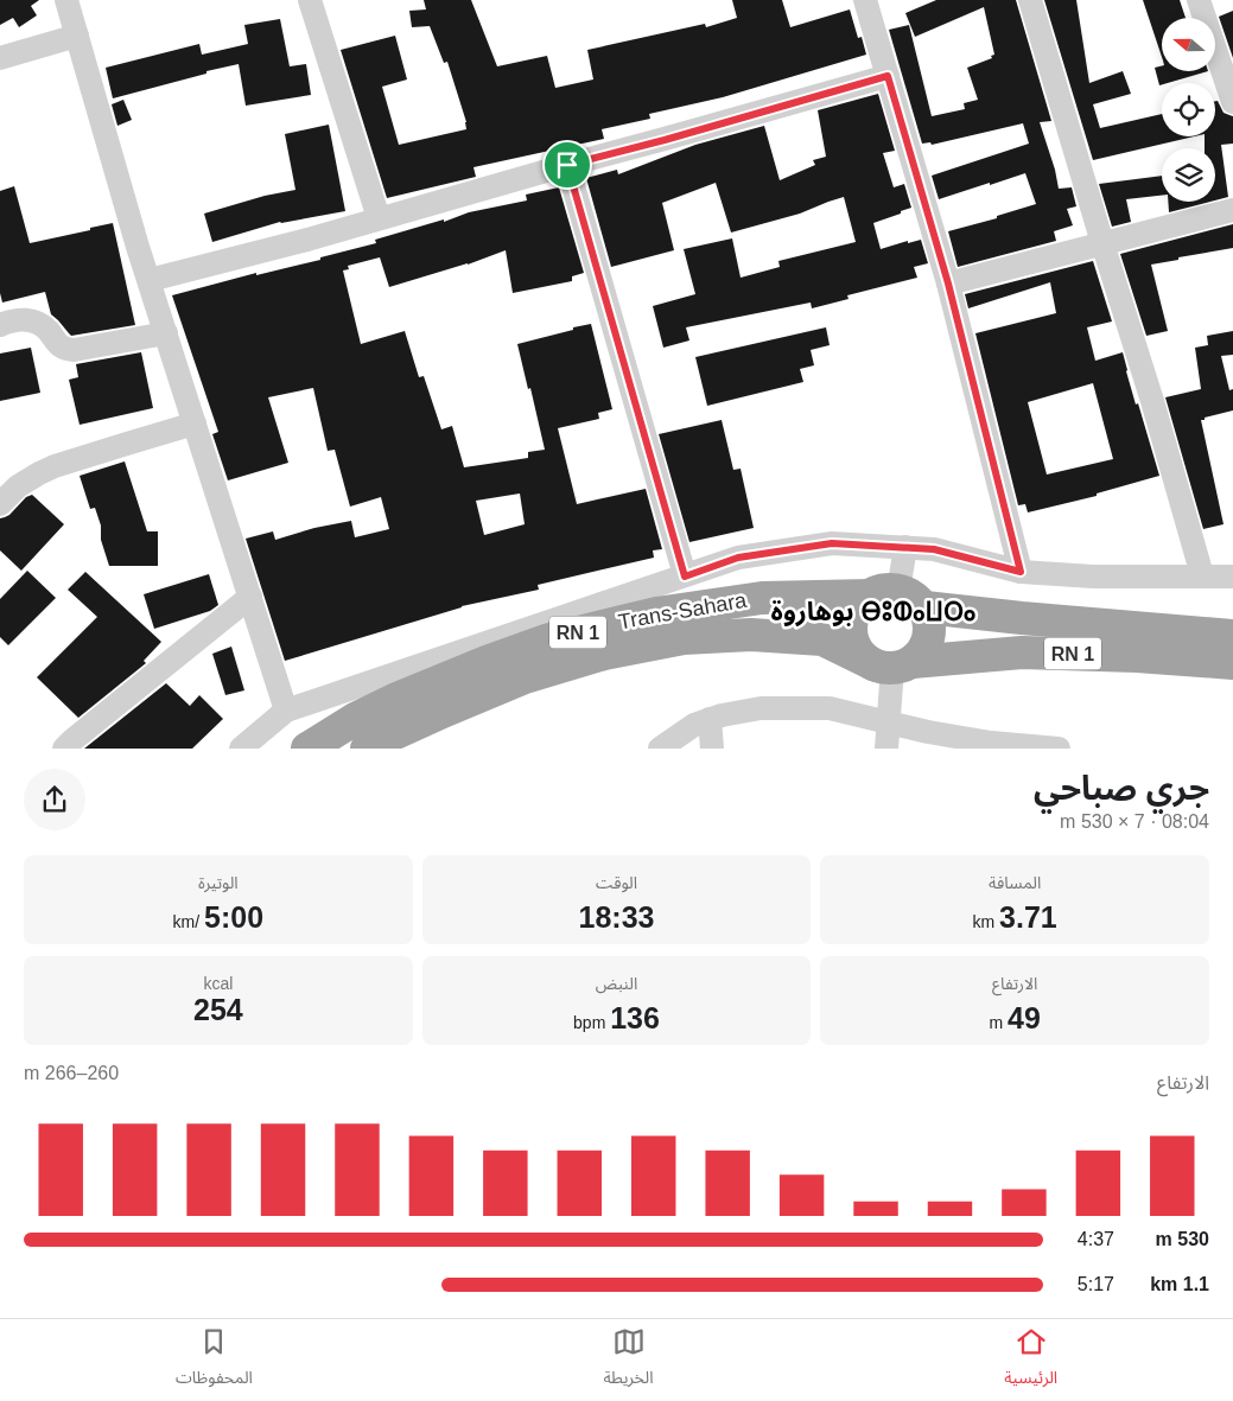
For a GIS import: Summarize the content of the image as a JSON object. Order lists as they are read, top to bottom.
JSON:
{
  "streets": {
    "highway": ["Trans-Sahara", "RN 1"]
  },
  "crossings": [
    ["Trans-Sahara", "RN 1"]
  ],
  "districts": ["بوهاروة ⴱⵓⵀⴰⵡⵔⴰ"],
  "north": "left",
  "page": {
    "heading": ["جري صباحي", "08:04 · 7 × 530 m"],
    "stats": [
      ["المسافة", "3.71 km"],
      ["الوقت", "18:33"],
      ["الوتيرة", "5:00 /km"],
      ["الارتفاع", "49 m"],
      ["النبض", "136 bpm"],
      ["kcal", "254"]
    ],
    "chart": ["الارتفاع", "260–266 m"],
    "list": [
      {
        "name": "530 m",
        "note": "4:37"
      },
      {
        "name": "1.1 km",
        "note": "5:17"
      }
    ],
    "tabs": ["الرئيسية", "الخريطة", "المحفوظات"]
  }
}
